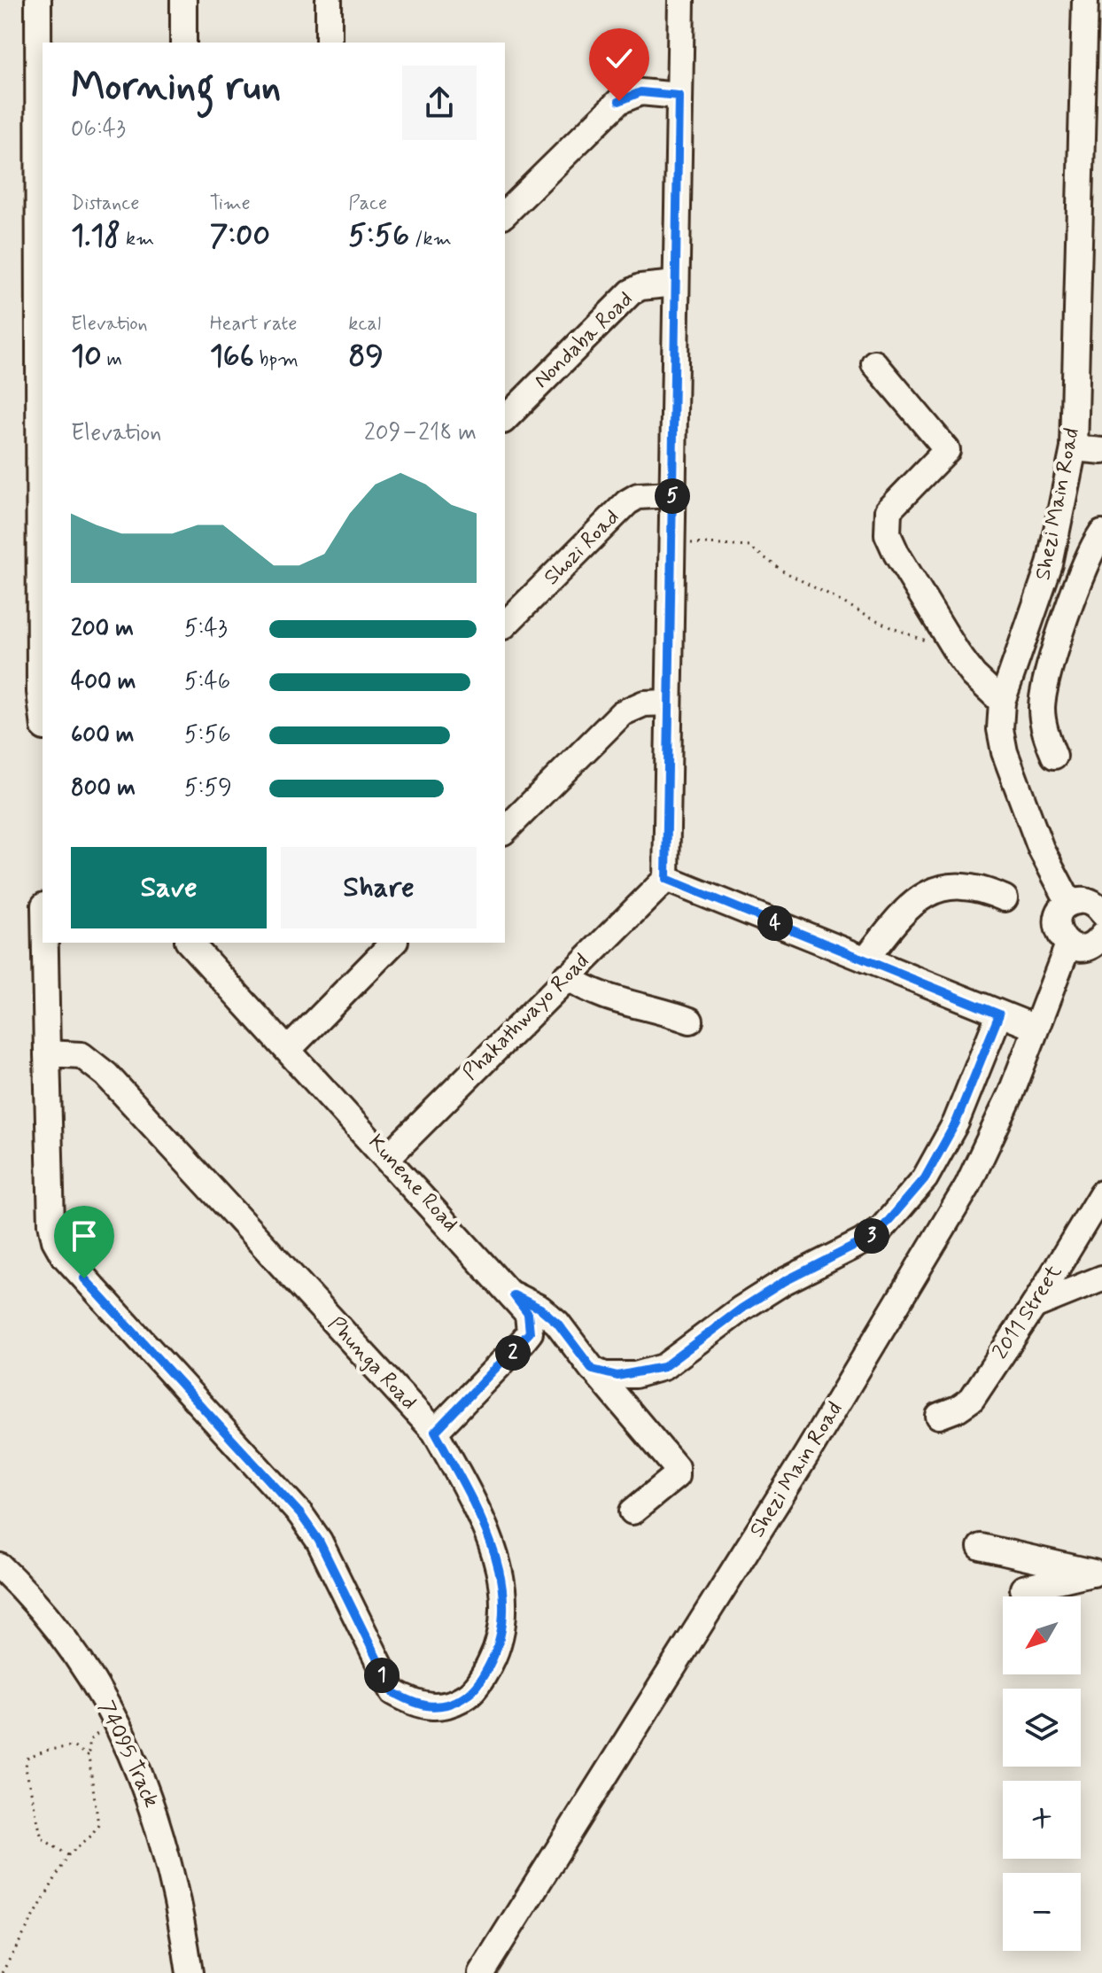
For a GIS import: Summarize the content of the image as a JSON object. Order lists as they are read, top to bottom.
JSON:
{
  "streets": {
    "street": [
      "Nondaba Road",
      "Shezi Main Road",
      "Shozi Road",
      "Phakathwayo Road",
      "Kunene Road",
      "2011 Street",
      "Phunga Road",
      "74095 Track"
    ]
  },
  "crossings": [
    ["Phakathwayo Road", "Kunene Road"],
    ["Kunene Road", "Phunga Road"]
  ],
  "north": "bottom left",
  "page": {
    "heading": ["Morning run", "06:43"],
    "stats": [
      ["Distance", "1.18 km"],
      ["Time", "7:00"],
      ["Pace", "5:56 /km"],
      ["Elevation", "10 m"],
      ["Heart rate", "166 bpm"],
      ["kcal", "89"]
    ],
    "chart": ["Elevation", "209–218 m"],
    "pins": [
      "5",
      "4",
      "3",
      "2",
      "1"
    ],
    "list": [
      {
        "name": "200 m",
        "note": "5:43"
      },
      {
        "name": "400 m",
        "note": "5:46"
      },
      {
        "name": "600 m",
        "note": "5:56"
      },
      {
        "name": "800 m",
        "note": "5:59"
      }
    ],
    "buttons": ["Save", "Share"],
    "map_buttons": ["+", "−"]
  }
}
